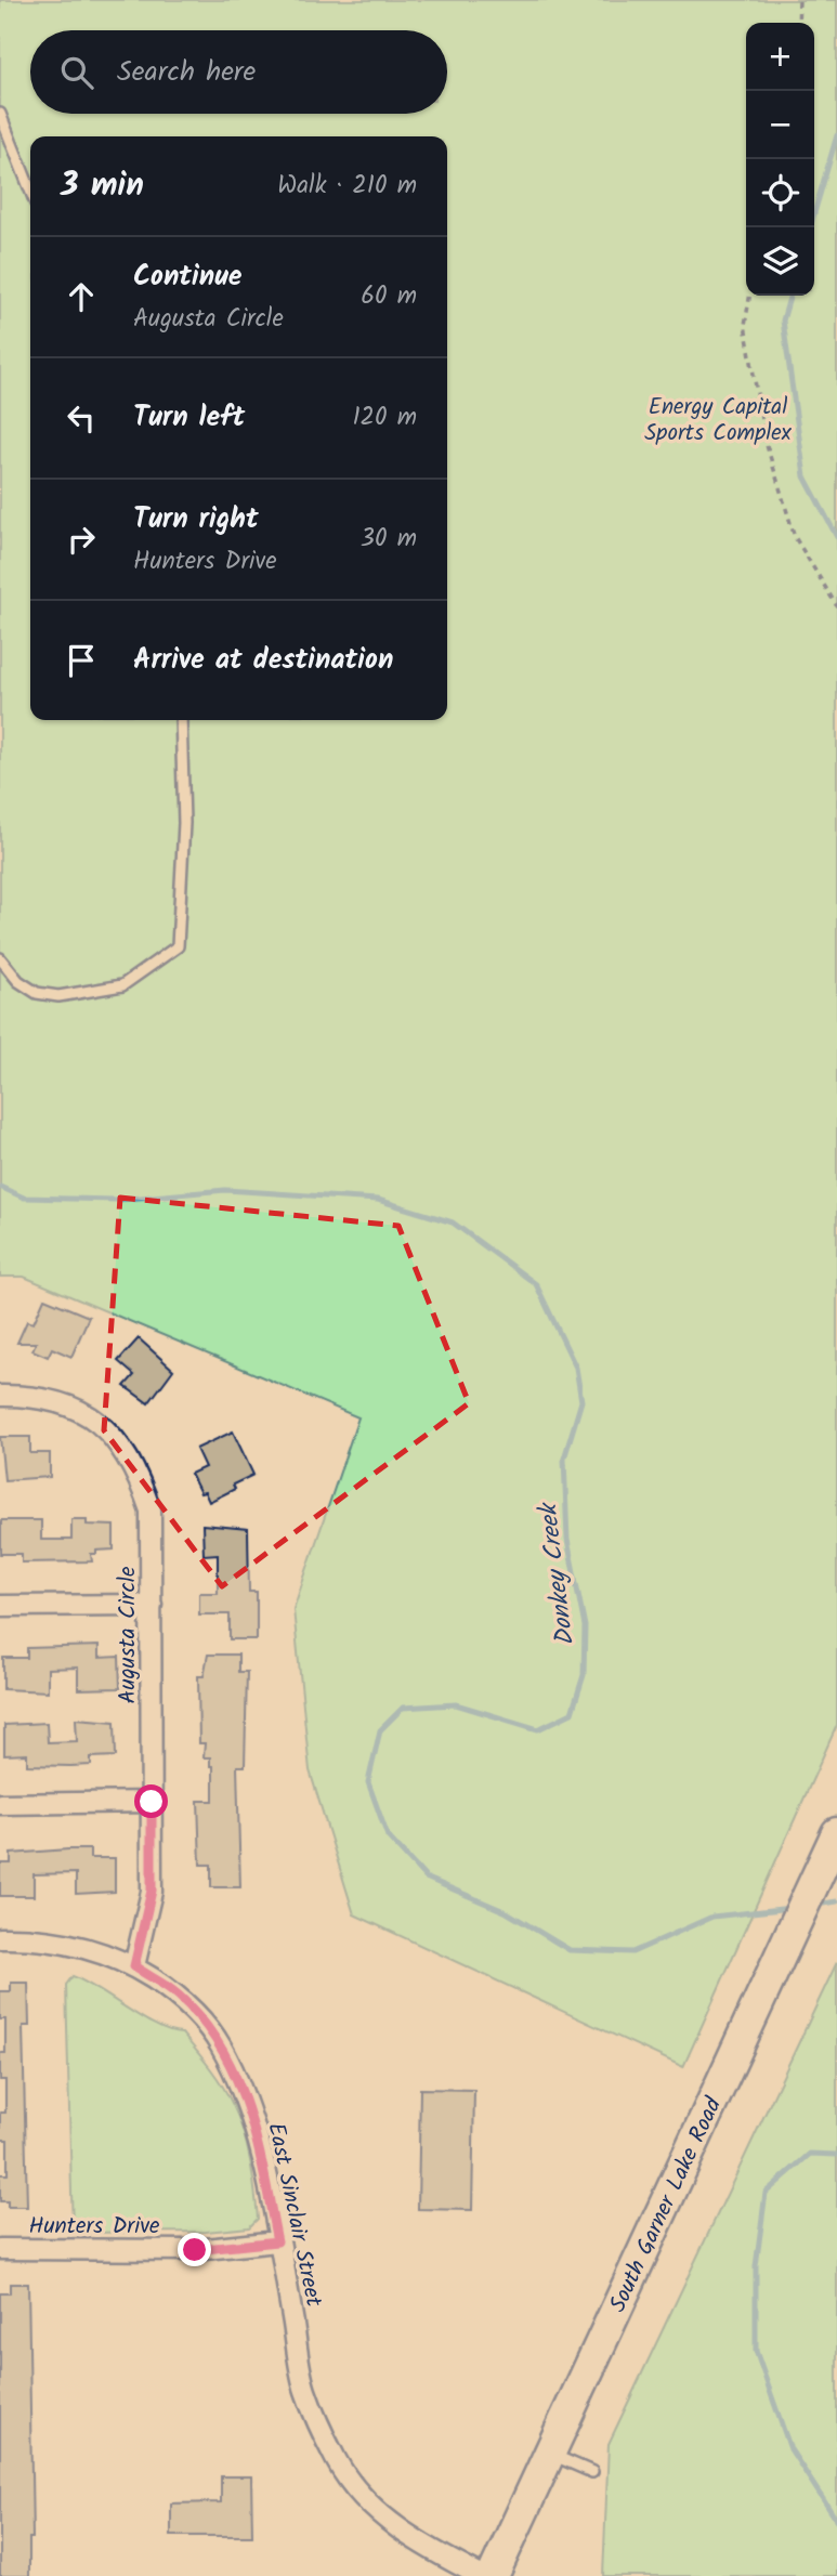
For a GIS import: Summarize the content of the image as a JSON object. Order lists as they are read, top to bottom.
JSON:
{
  "streets": {
    "main road": ["South Garner Lake Road"],
    "street": ["Augusta Circle", "East Sinclair Street", "Hunters Drive"]
  },
  "crossings": [
    ["Augusta Circle", "East Sinclair Street"],
    ["East Sinclair Street", "Hunters Drive"]
  ],
  "water": ["Donkey Creek"],
  "parks": ["Energy Capital Sports Complex"],
  "page": {
    "map_buttons": ["+", "−"],
    "search": "Search here",
    "heading": ["3 min", "Walk · 210 m"],
    "list": [
      ["Continue", "Augusta Circle", "60 m"],
      ["Turn left", "120 m"],
      ["Turn right", "Hunters Drive", "30 m"],
      "Arrive at destination"
    ]
  }
}
